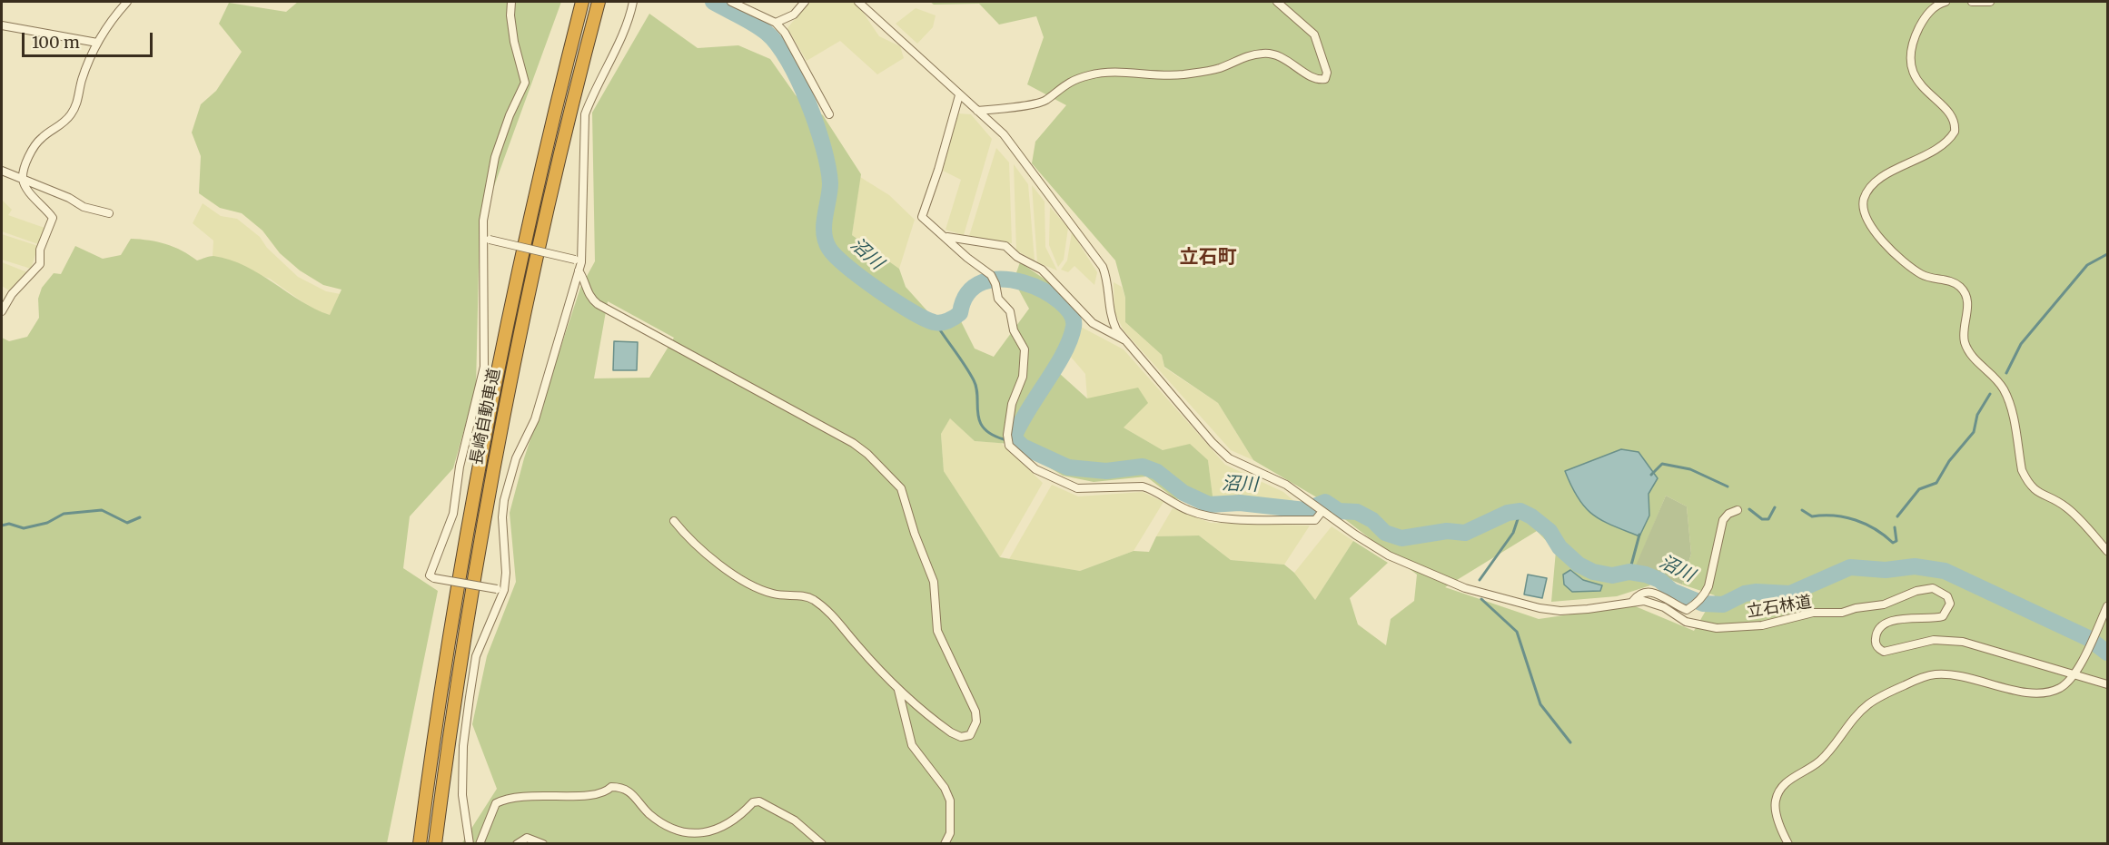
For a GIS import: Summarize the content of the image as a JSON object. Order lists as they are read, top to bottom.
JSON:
{
  "streets": {
    "highway": ["長崎自動車道"],
    "street": ["立石林道"]
  },
  "districts": ["立石町"],
  "water": ["沼川"],
  "scale_bar": "100 m"
}
